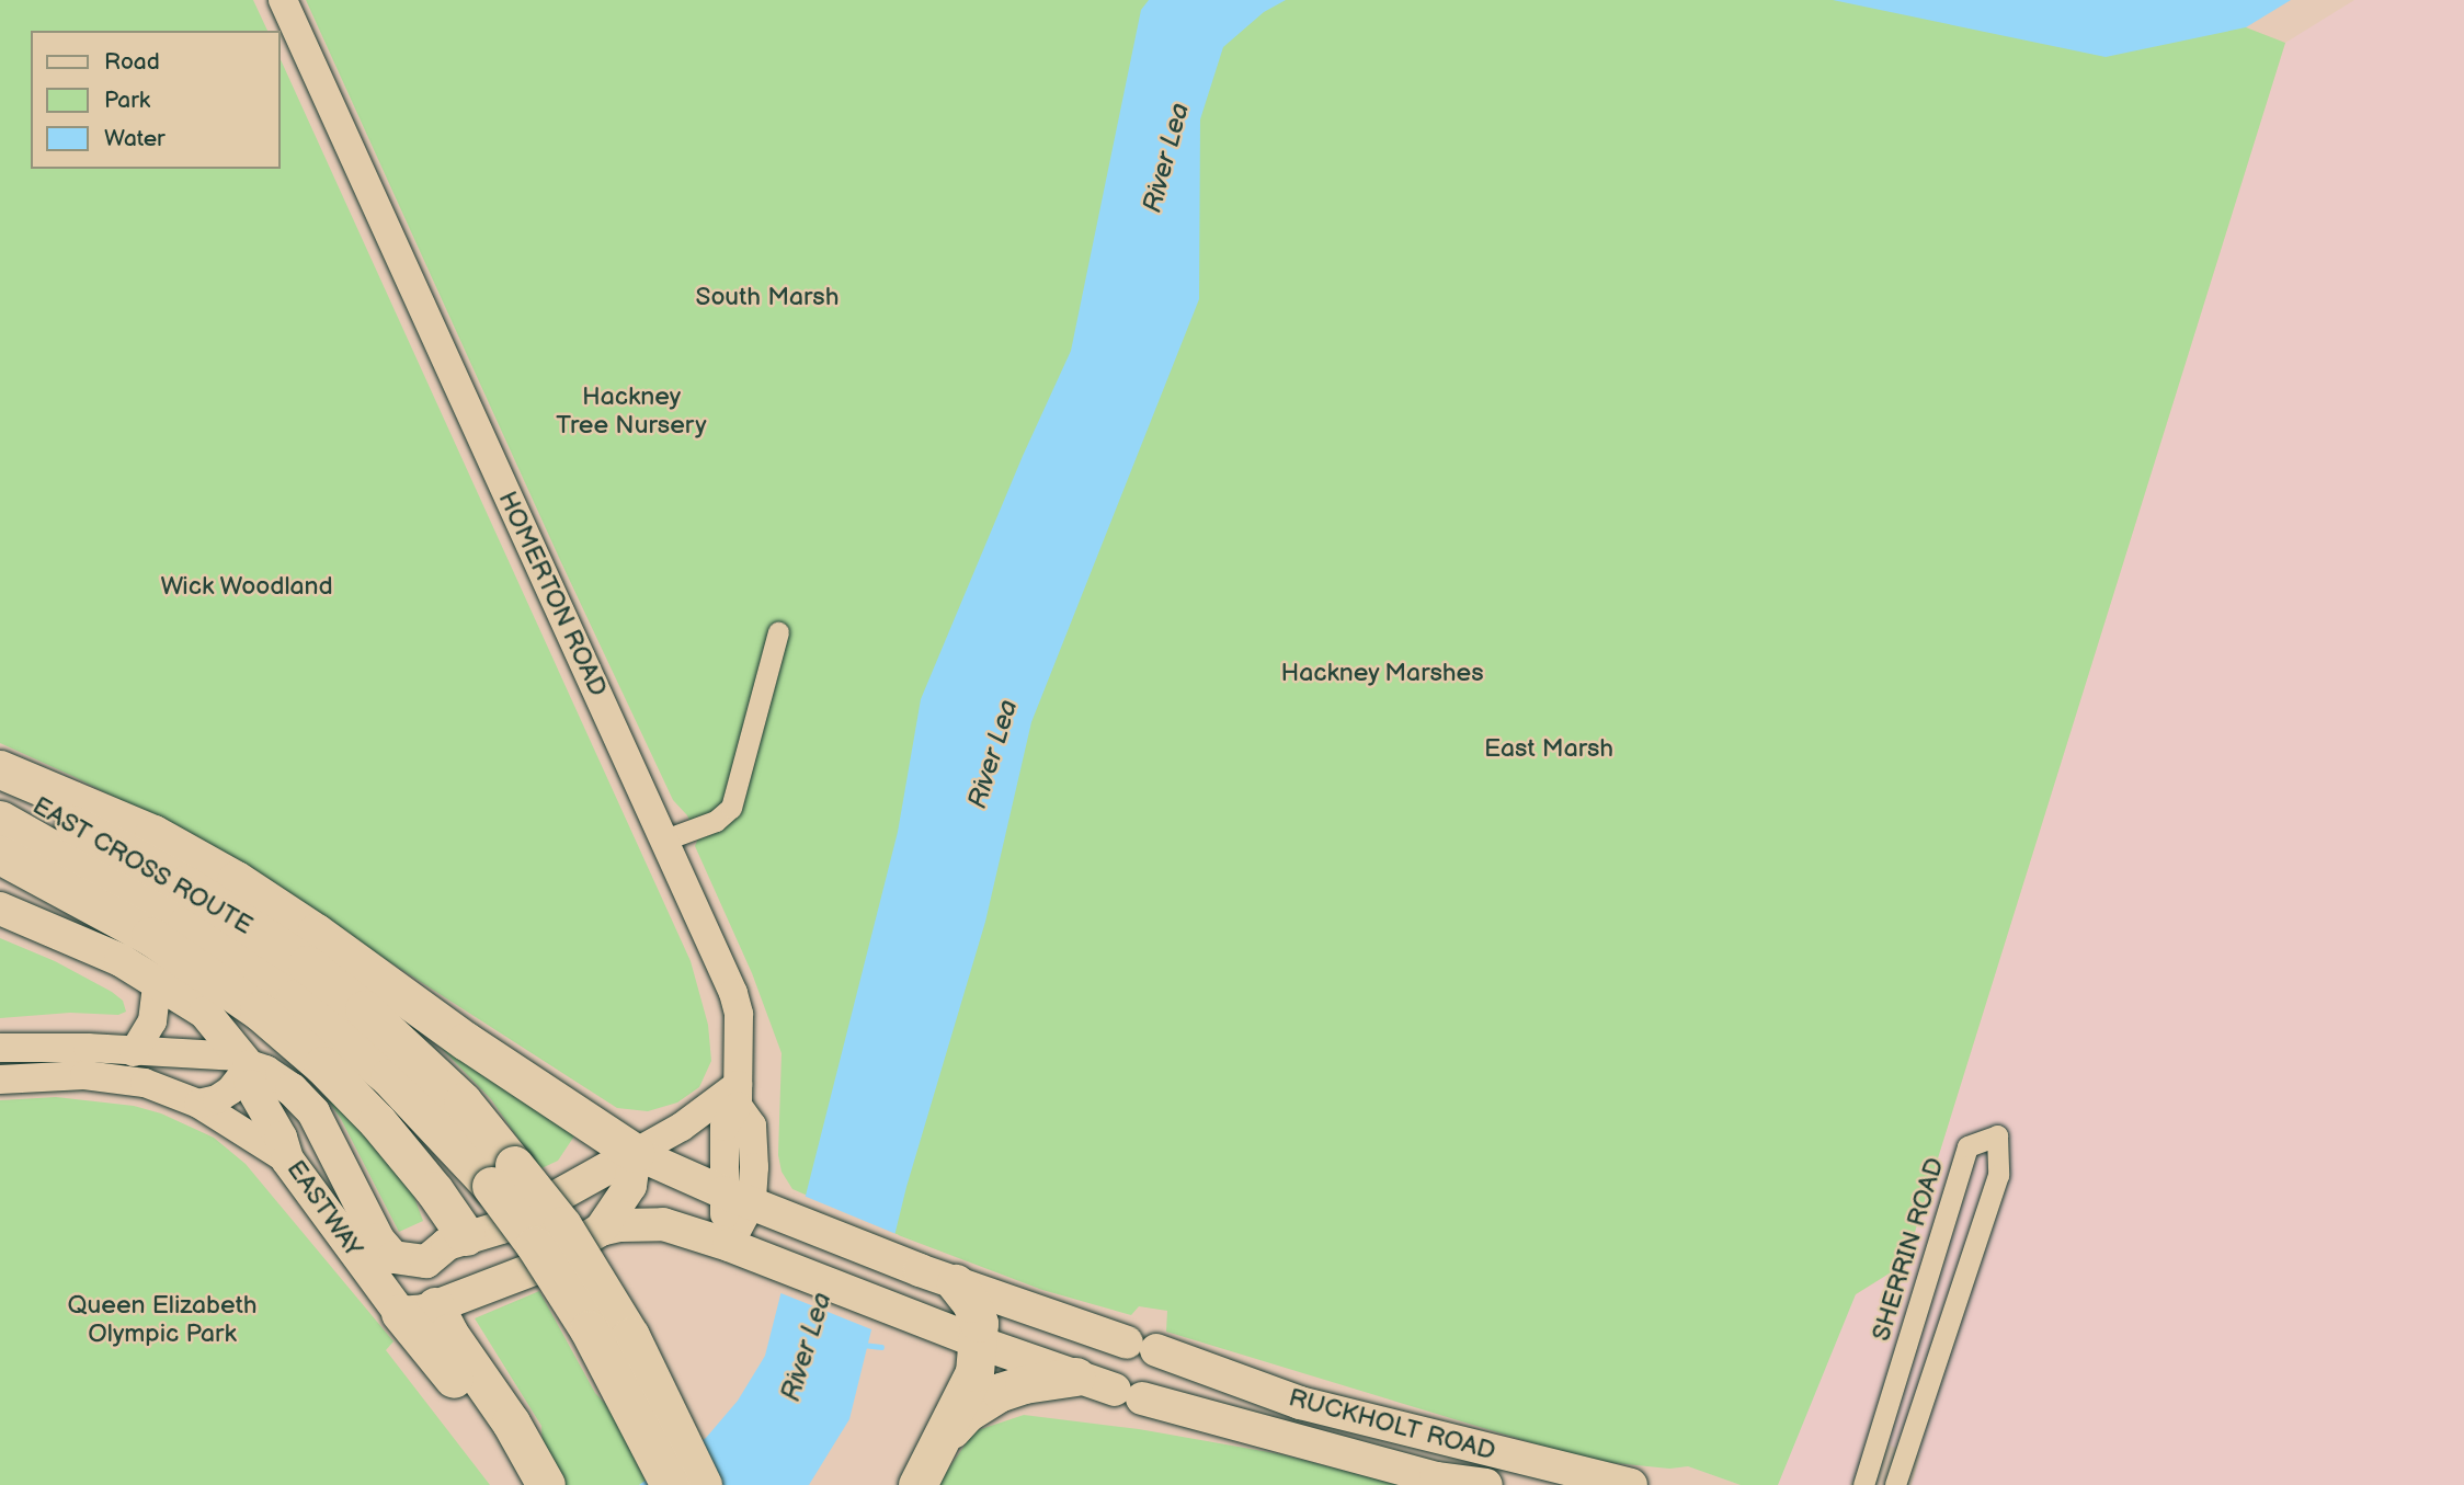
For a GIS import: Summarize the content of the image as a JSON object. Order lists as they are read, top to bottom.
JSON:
{
  "streets": {
    "highway": ["EAST CROSS ROUTE"],
    "main road": ["HOMERTON ROAD", "EASTWAY", "RUCKHOLT ROAD"],
    "street": ["SHERRIN ROAD"]
  },
  "water": ["River Lea"],
  "parks": [
    "South Marsh",
    "Hackney Tree Nursery",
    "Wick Woodland",
    "Hackney Marshes",
    "East Marsh",
    "Queen Elizabeth Olympic Park"
  ],
  "legend": ["Road", "Park", "Water"]
}
